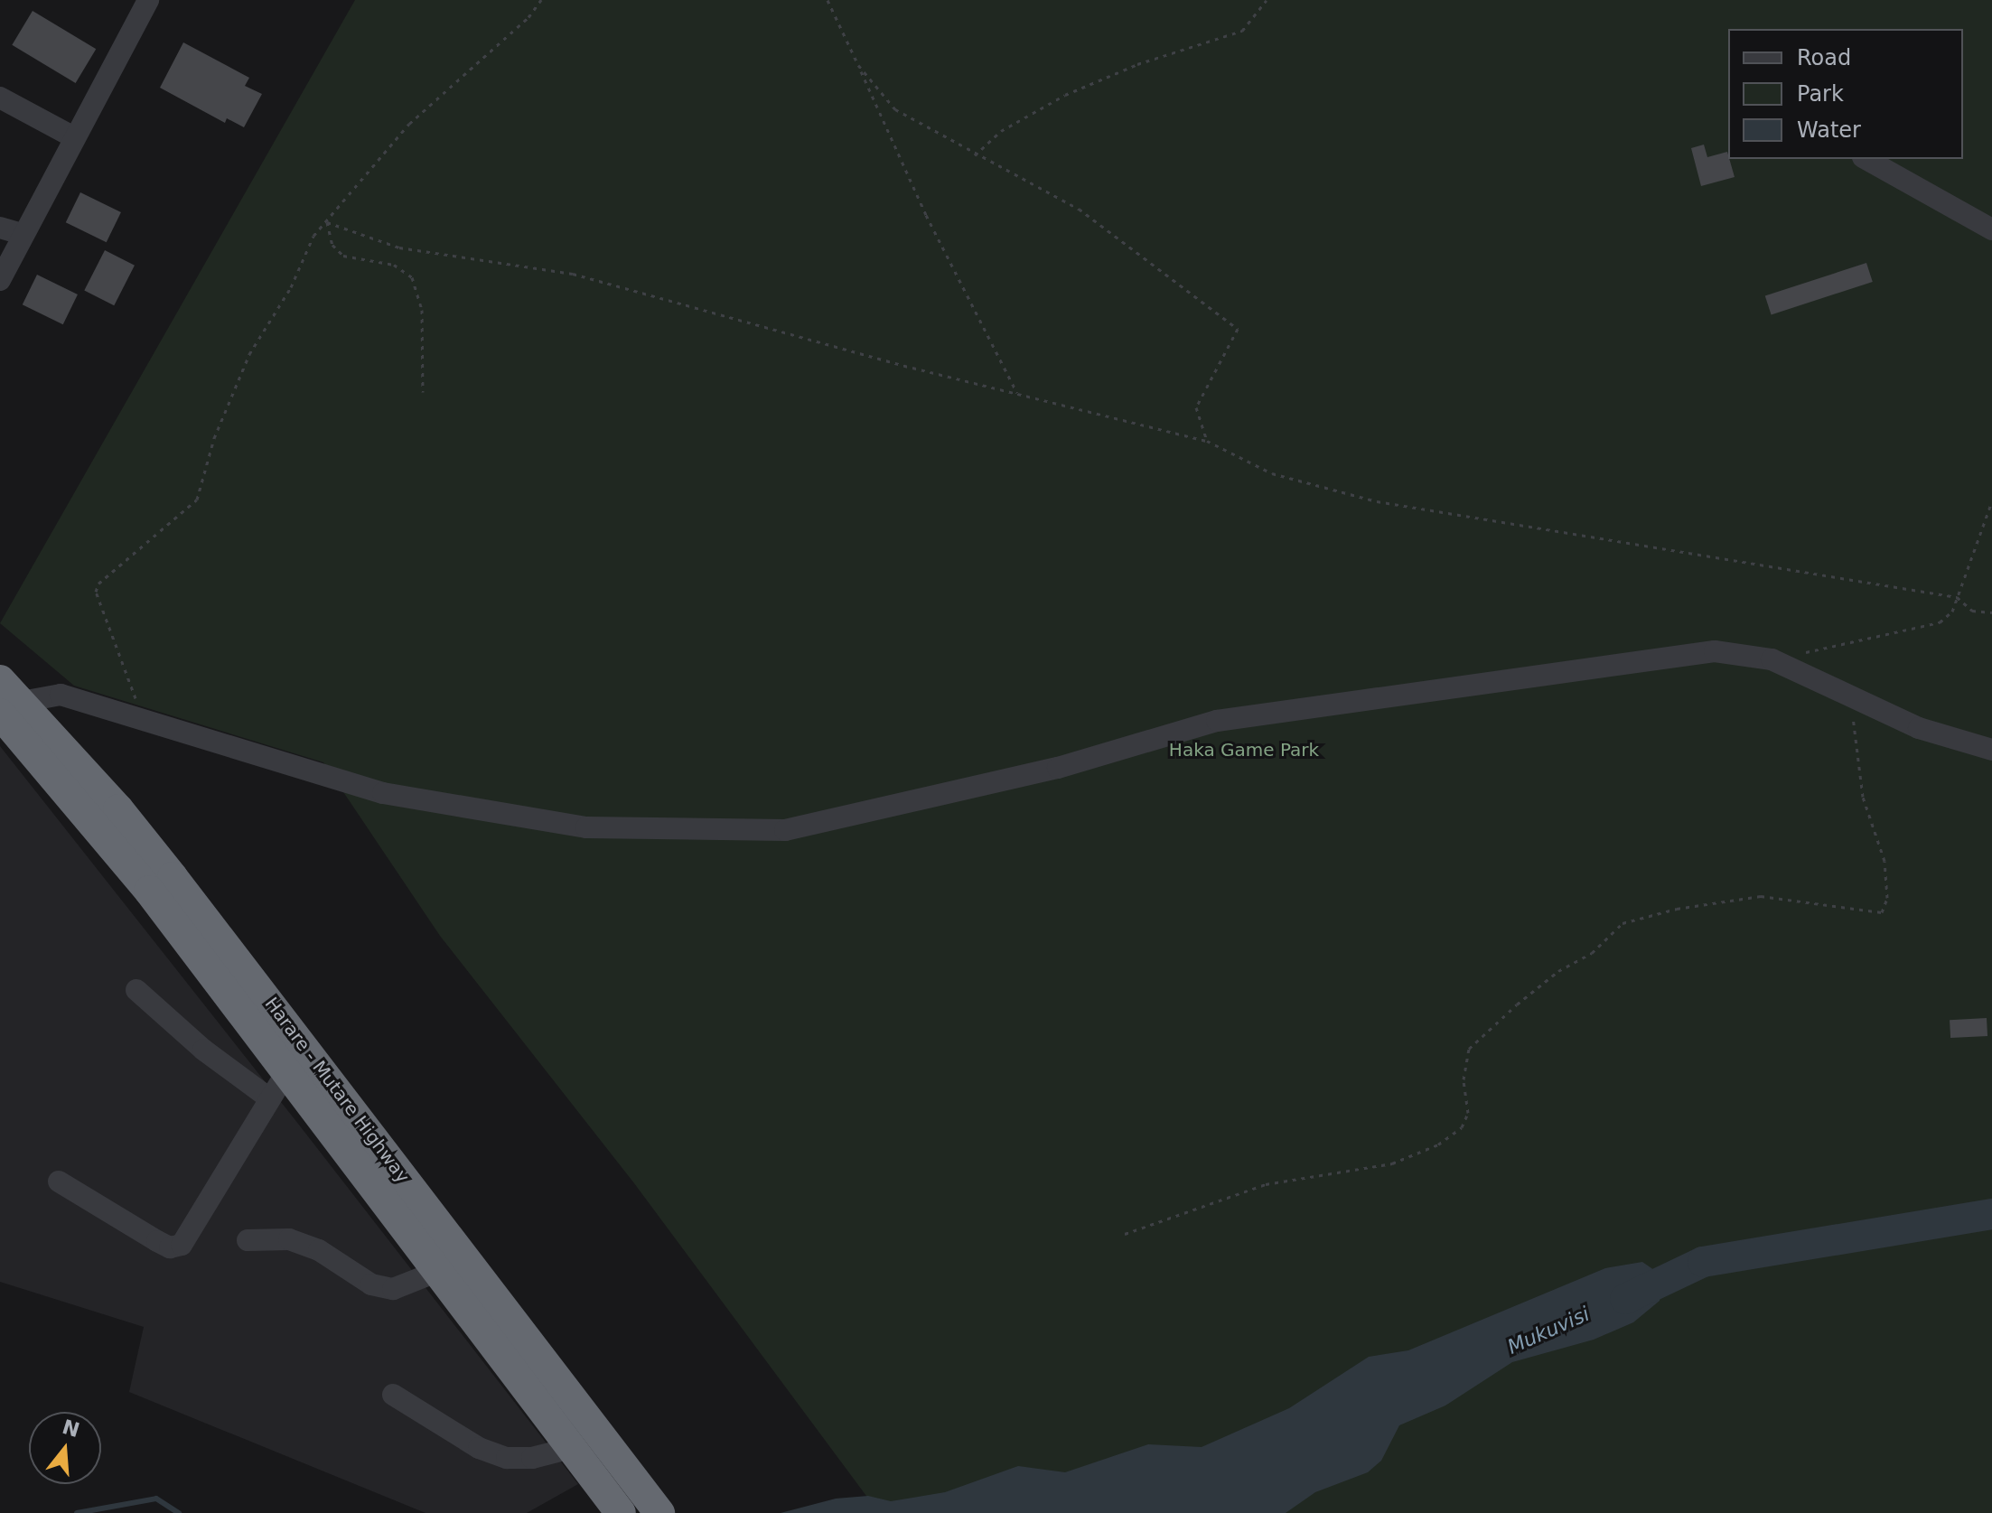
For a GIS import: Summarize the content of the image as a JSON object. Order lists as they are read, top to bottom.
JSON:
{
  "streets": {
    "highway": ["Harare - Mutare Highway"]
  },
  "water": ["Mukuvisi"],
  "parks": ["Haka Game Park"],
  "legend": ["Road", "Park", "Water"],
  "north": "top"
}
